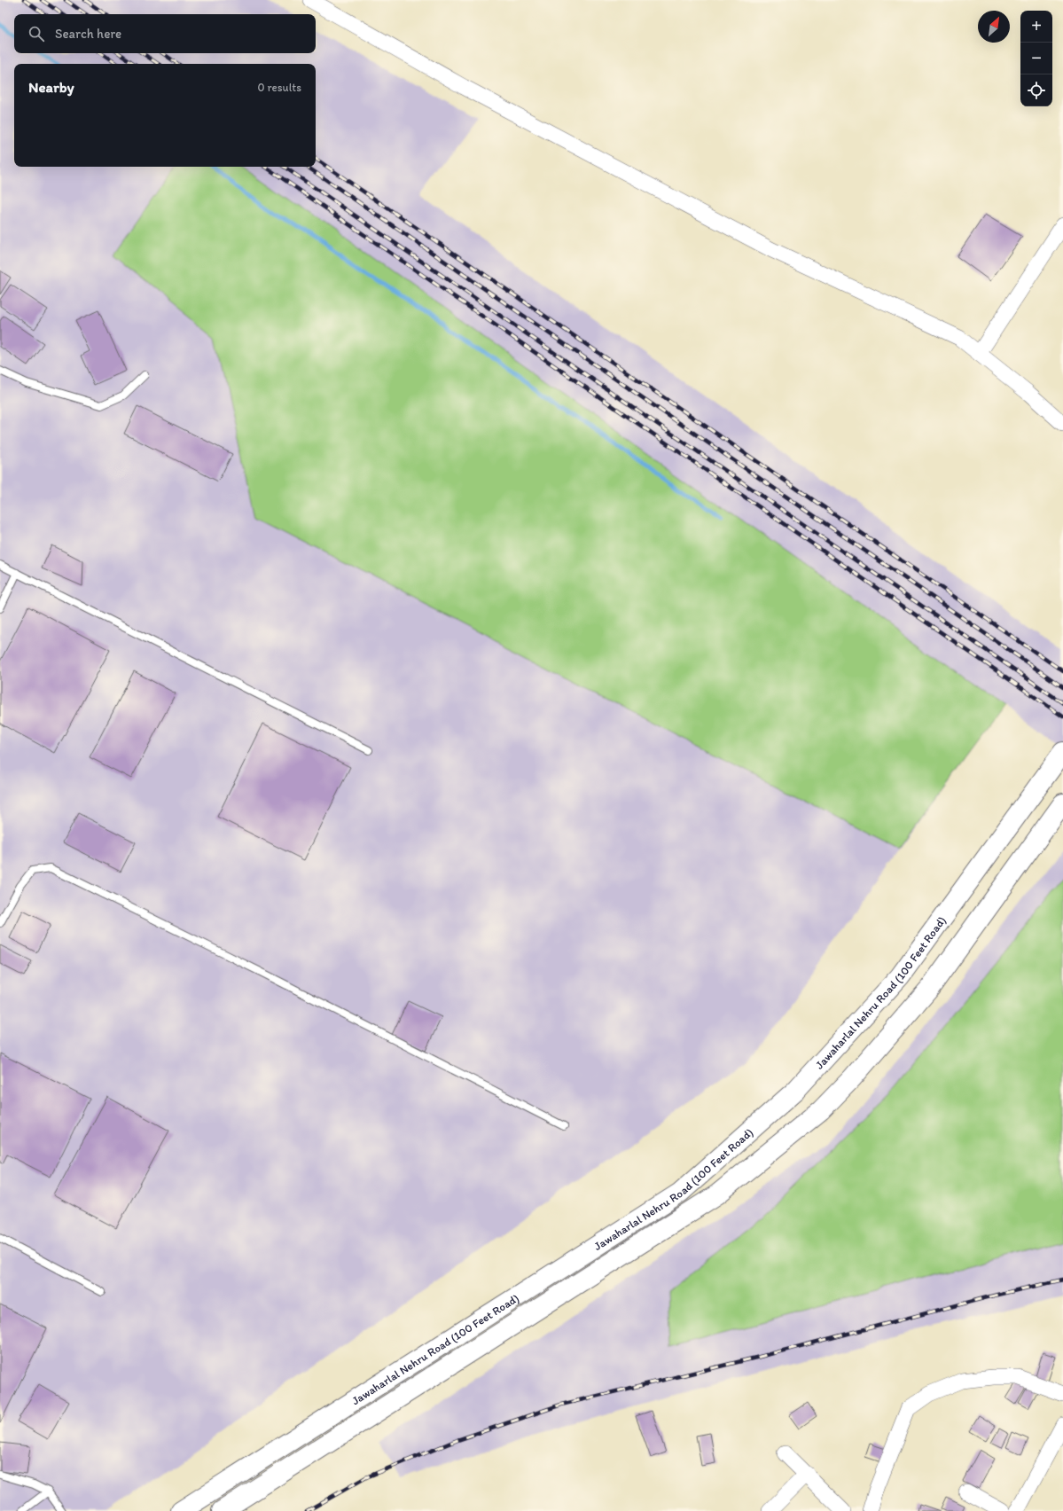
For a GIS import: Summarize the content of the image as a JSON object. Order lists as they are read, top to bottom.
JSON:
{
  "streets": {
    "main road": ["Jawaharlal Nehru Road (100 Feet Road)"]
  },
  "north": "top right",
  "page": {
    "map_buttons": ["+", "−"],
    "search": "Search here",
    "heading": ["Nearby", "0 results"]
  }
}
